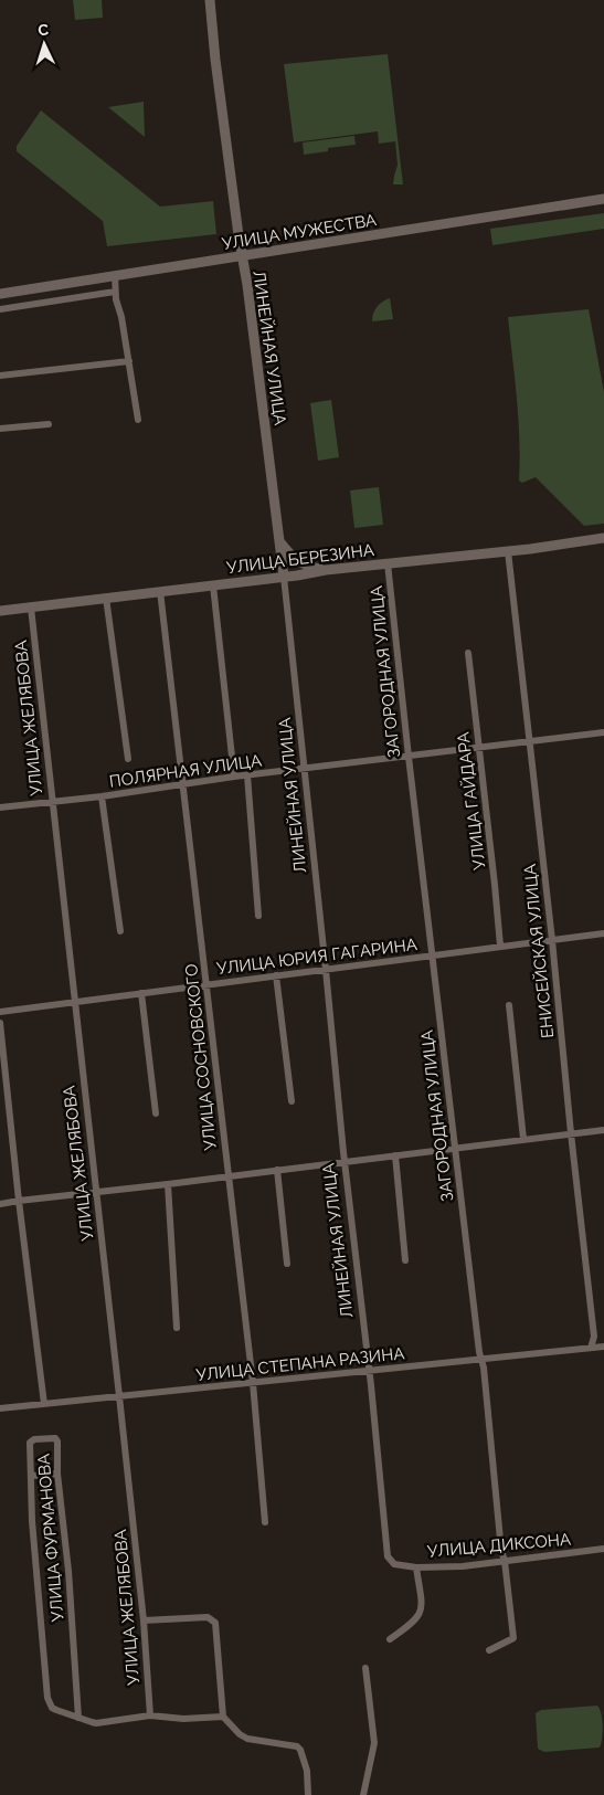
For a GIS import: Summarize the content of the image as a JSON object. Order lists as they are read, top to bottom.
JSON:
{
  "streets": {
    "street": [
      "УЛИЦА МУЖЕСТВА",
      "ЛИНЕЙНАЯ УЛИЦА",
      "УЛИЦА БЕРЕЗИНА",
      "ЗАГОРОДНАЯ УЛИЦА",
      "УЛИЦА ЖЕЛЯБОВА",
      "ПОЛЯРНАЯ УЛИЦА",
      "УЛИЦА ГАЙДАРА",
      "ЕНИСЕЙСКАЯ УЛИЦА",
      "УЛИЦА ЮРИЯ ГАГАРИНА",
      "УЛИЦА СОСНОВСКОГО",
      "УЛИЦА СТЕПАНА РАЗИНА",
      "УЛИЦА ФУРМАНОВА",
      "УЛИЦА ДИКСОНА"
    ]
  },
  "crossings": [
    ["УЛИЦА МУЖЕСТВА", "ЛИНЕЙНАЯ УЛИЦА"],
    ["ЛИНЕЙНАЯ УЛИЦА", "УЛИЦА БЕРЕЗИНА"],
    ["ЛИНЕЙНАЯ УЛИЦА", "ПОЛЯРНАЯ УЛИЦА"],
    ["ЛИНЕЙНАЯ УЛИЦА", "УЛИЦА ЮРИЯ ГАГАРИНА"],
    ["ЛИНЕЙНАЯ УЛИЦА", "УЛИЦА СТЕПАНА РАЗИНА"],
    ["ЛИНЕЙНАЯ УЛИЦА", "УЛИЦА ДИКСОНА"],
    ["УЛИЦА БЕРЕЗИНА", "ЗАГОРОДНАЯ УЛИЦА"],
    ["УЛИЦА БЕРЕЗИНА", "УЛИЦА ЖЕЛЯБОВА"],
    ["УЛИЦА БЕРЕЗИНА", "ЕНИСЕЙСКАЯ УЛИЦА"],
    ["УЛИЦА БЕРЕЗИНА", "УЛИЦА СОСНОВСКОГО"],
    ["ЗАГОРОДНАЯ УЛИЦА", "ПОЛЯРНАЯ УЛИЦА"],
    ["ЗАГОРОДНАЯ УЛИЦА", "УЛИЦА ЮРИЯ ГАГАРИНА"],
    ["ЗАГОРОДНАЯ УЛИЦА", "УЛИЦА СТЕПАНА РАЗИНА"],
    ["ЗАГОРОДНАЯ УЛИЦА", "УЛИЦА ДИКСОНА"],
    ["УЛИЦА ЖЕЛЯБОВА", "ПОЛЯРНАЯ УЛИЦА"],
    ["УЛИЦА ЖЕЛЯБОВА", "УЛИЦА ЮРИЯ ГАГАРИНА"],
    ["УЛИЦА ЖЕЛЯБОВА", "УЛИЦА СТЕПАНА РАЗИНА"],
    ["ПОЛЯРНАЯ УЛИЦА", "УЛИЦА ГАЙДАРА"],
    ["ПОЛЯРНАЯ УЛИЦА", "ЕНИСЕЙСКАЯ УЛИЦА"],
    ["ПОЛЯРНАЯ УЛИЦА", "УЛИЦА СОСНОВСКОГО"],
    ["УЛИЦА ГАЙДАРА", "УЛИЦА ЮРИЯ ГАГАРИНА"],
    ["ЕНИСЕЙСКАЯ УЛИЦА", "УЛИЦА ЮРИЯ ГАГАРИНА"],
    ["ЕНИСЕЙСКАЯ УЛИЦА", "УЛИЦА СТЕПАНА РАЗИНА"],
    ["УЛИЦА ЮРИЯ ГАГАРИНА", "УЛИЦА СОСНОВСКОГО"],
    ["УЛИЦА СОСНОВСКОГО", "УЛИЦА СТЕПАНА РАЗИНА"]
  ],
  "north": "top"
}
